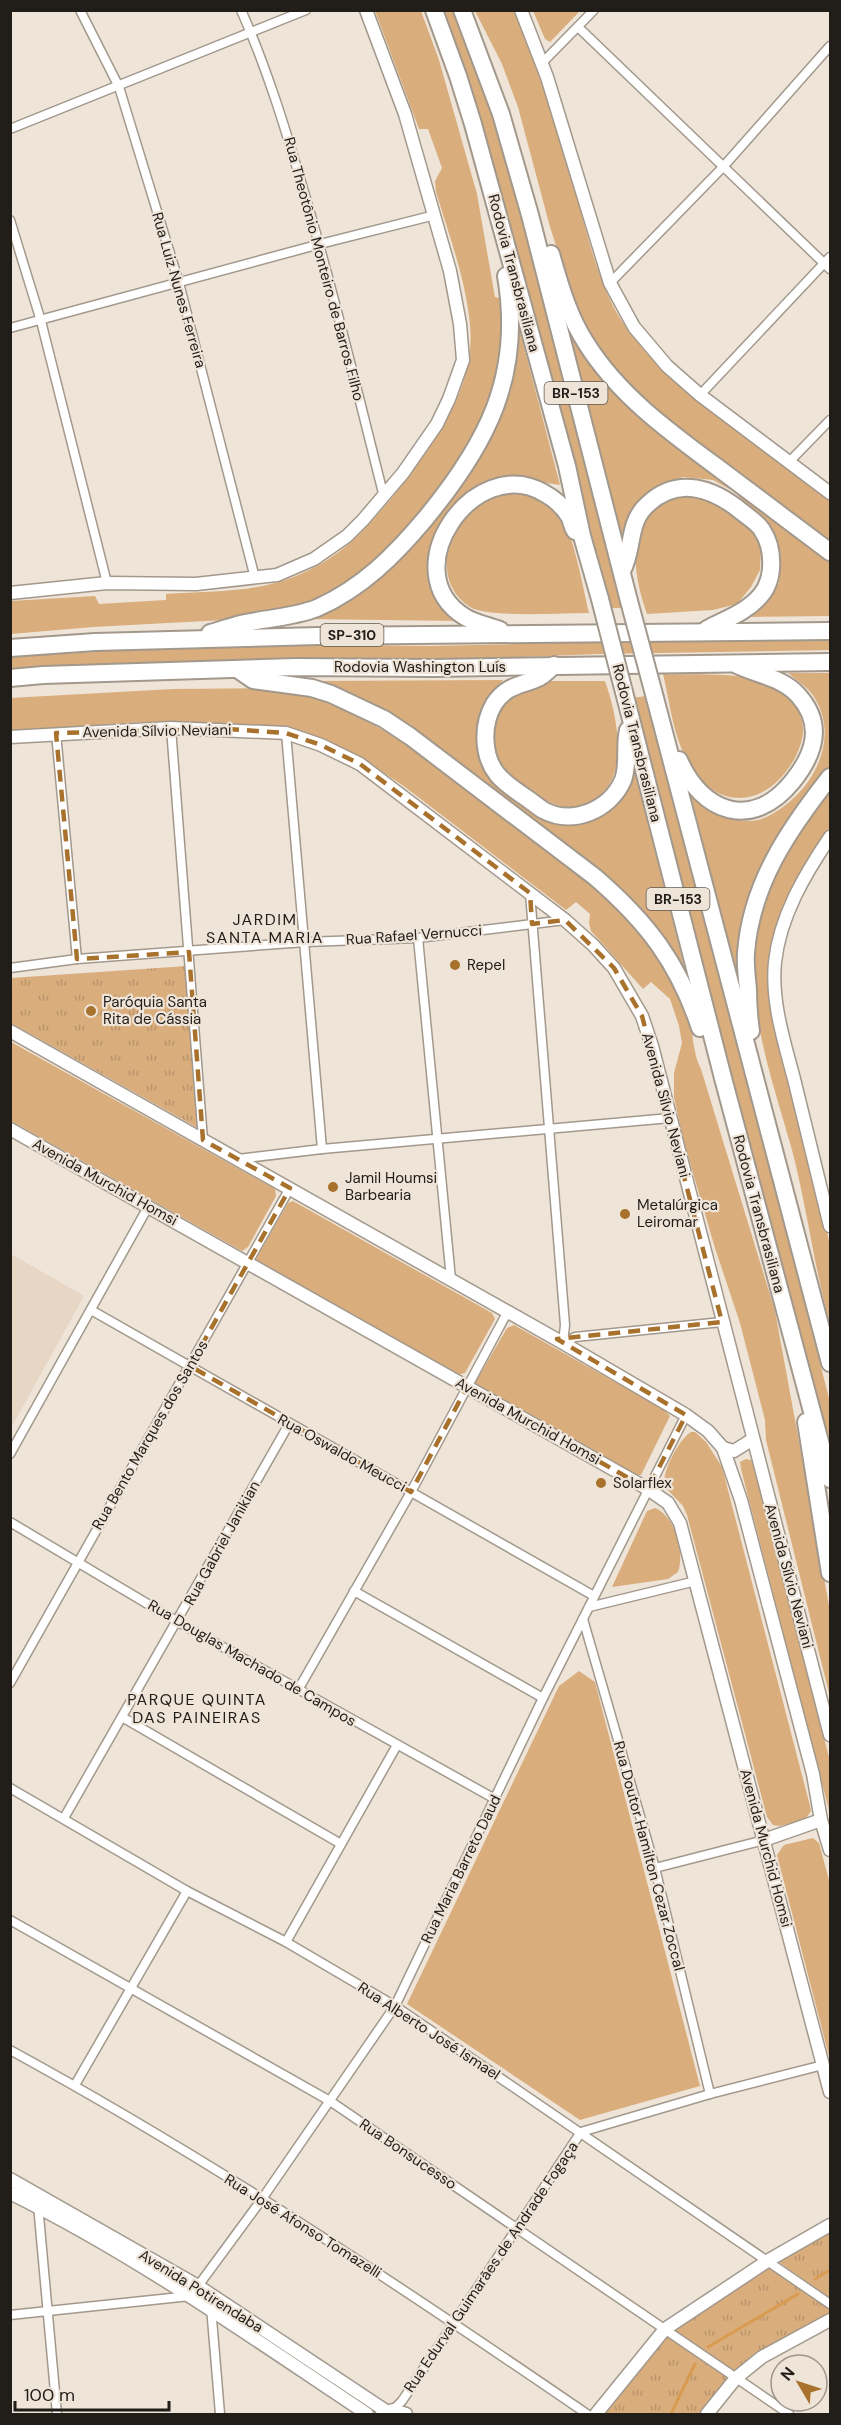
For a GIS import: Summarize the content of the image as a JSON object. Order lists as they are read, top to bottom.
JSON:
{
  "streets": {
    "highway": [
      "Rodovia Transbrasiliana",
      "BR-153",
      "SP-310",
      "Rodovia Washington Luís"
    ],
    "main road": ["Avenida Sílvio Neviani", "Avenida Murchid Homsi", "Avenida Potirendaba"],
    "street": [
      "Rua Theotônio Monteiro de Barros Filho",
      "Rua Luiz Nunes Ferreira",
      "Rua Rafael Vernucci",
      "Rua Bento Marques dos Santos",
      "Rua Oswaldo Meucci",
      "Rua Gabriel Janikian",
      "Rua Douglas Machado de Campos",
      "Rua Doutor Hamilton Cezar Zoccal",
      "Rua Maria Barreto Daud",
      "Rua Alberto José Ismael",
      "Rua Bonsucesso",
      "Rua José Afonso Tomazelli",
      "Rua Edurval Guimarães de Andrade Fogaça"
    ]
  },
  "crossings": [
    ["Avenida Sílvio Neviani", "Rua Rafael Vernucci"],
    ["Avenida Murchid Homsi", "Rua Bento Marques dos Santos"],
    ["Avenida Murchid Homsi", "Rua Maria Barreto Daud"],
    ["Avenida Murchid Homsi", "Rua Edurval Guimarães de Andrade Fogaça"],
    ["Rua Bento Marques dos Santos", "Rua Oswaldo Meucci"],
    ["Rua Bento Marques dos Santos", "Rua Douglas Machado de Campos"],
    ["Rua Oswaldo Meucci", "Rua Gabriel Janikian"],
    ["Rua Oswaldo Meucci", "Rua Maria Barreto Daud"],
    ["Rua Gabriel Janikian", "Rua Douglas Machado de Campos"],
    ["Rua Gabriel Janikian", "Rua Alberto José Ismael"],
    ["Rua Douglas Machado de Campos", "Rua Maria Barreto Daud"],
    ["Rua Doutor Hamilton Cezar Zoccal", "Rua Maria Barreto Daud"],
    ["Rua Doutor Hamilton Cezar Zoccal", "Rua Edurval Guimarães de Andrade Fogaça"],
    ["Rua Maria Barreto Daud", "Rua Alberto José Ismael"],
    ["Rua Maria Barreto Daud", "Rua Bonsucesso"],
    ["Rua Maria Barreto Daud", "Rua José Afonso Tomazelli"],
    ["Rua Maria Barreto Daud", "Avenida Potirendaba"],
    ["Rua Alberto José Ismael", "Rua Edurval Guimarães de Andrade Fogaça"],
    ["Rua Bonsucesso", "Rua Edurval Guimarães de Andrade Fogaça"],
    ["Rua José Afonso Tomazelli", "Rua Edurval Guimarães de Andrade Fogaça"],
    ["Rua Edurval Guimarães de Andrade Fogaça", "Avenida Potirendaba"]
  ],
  "districts": ["JARDIM SANTA MARIA", "PARQUE QUINTA DAS PAINEIRAS"],
  "places": [
    "Repel",
    "Paróquia Santa Rita de Cássia",
    "Jamil Houmsi Barbearia",
    "Metalúrgica Leiromar",
    "Solarflex"
  ],
  "scale_bar": "100 m",
  "north": "top left"
}
